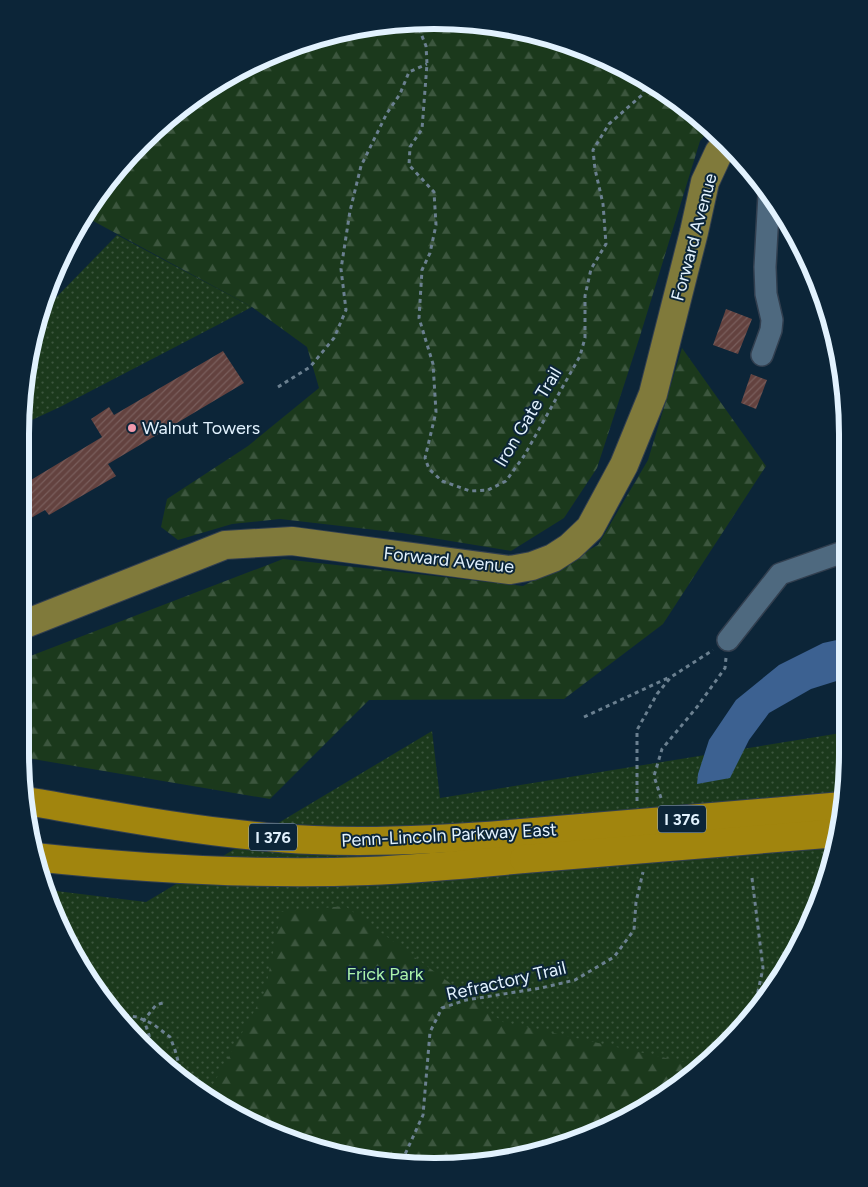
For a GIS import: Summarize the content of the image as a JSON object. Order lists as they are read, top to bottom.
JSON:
{
  "streets": {
    "highway": ["I 376", "Penn-Lincoln Parkway East"],
    "main road": ["Forward Avenue"],
    "path": ["Iron Gate Trail", "Refractory Trail"]
  },
  "parks": ["Frick Park"],
  "places": ["Walnut Towers"]
}
